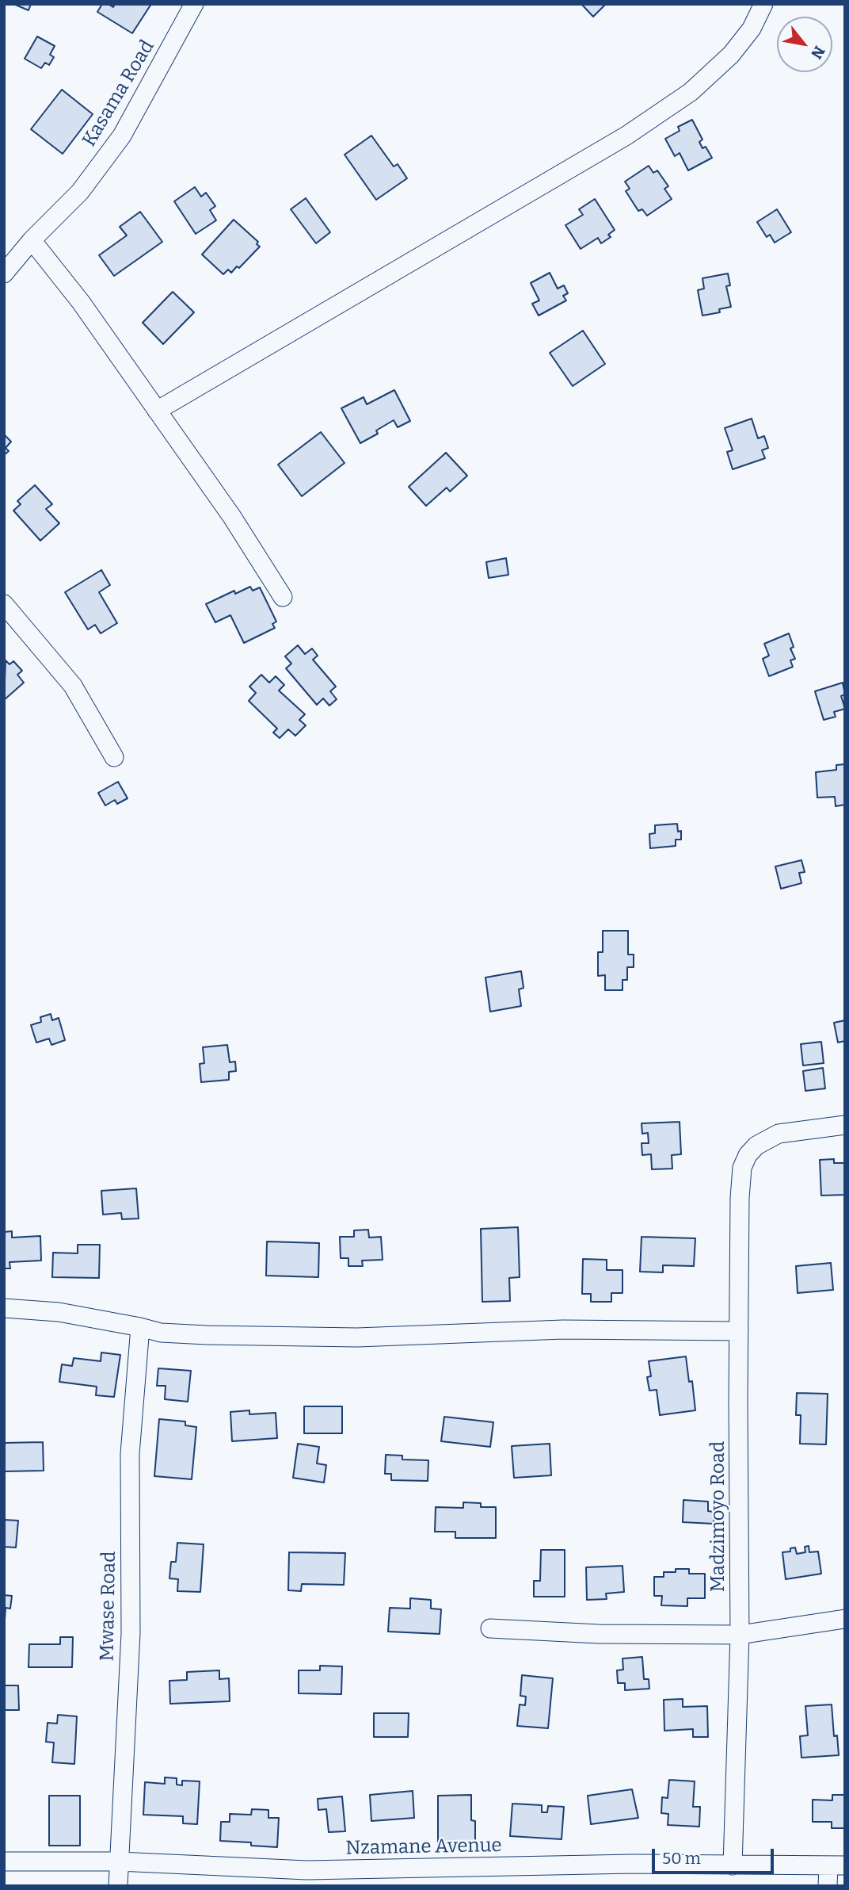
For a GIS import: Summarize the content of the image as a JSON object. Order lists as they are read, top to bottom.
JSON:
{
  "streets": {
    "street": [
      "Kasama Road",
      "Madzimoyo Road",
      "Mwase Road",
      "Nzamane Avenue"
    ]
  },
  "crossings": [
    ["Madzimoyo Road", "Nzamane Avenue"],
    ["Mwase Road", "Nzamane Avenue"]
  ],
  "scale_bar": "50 m",
  "north": "bottom right"
}
